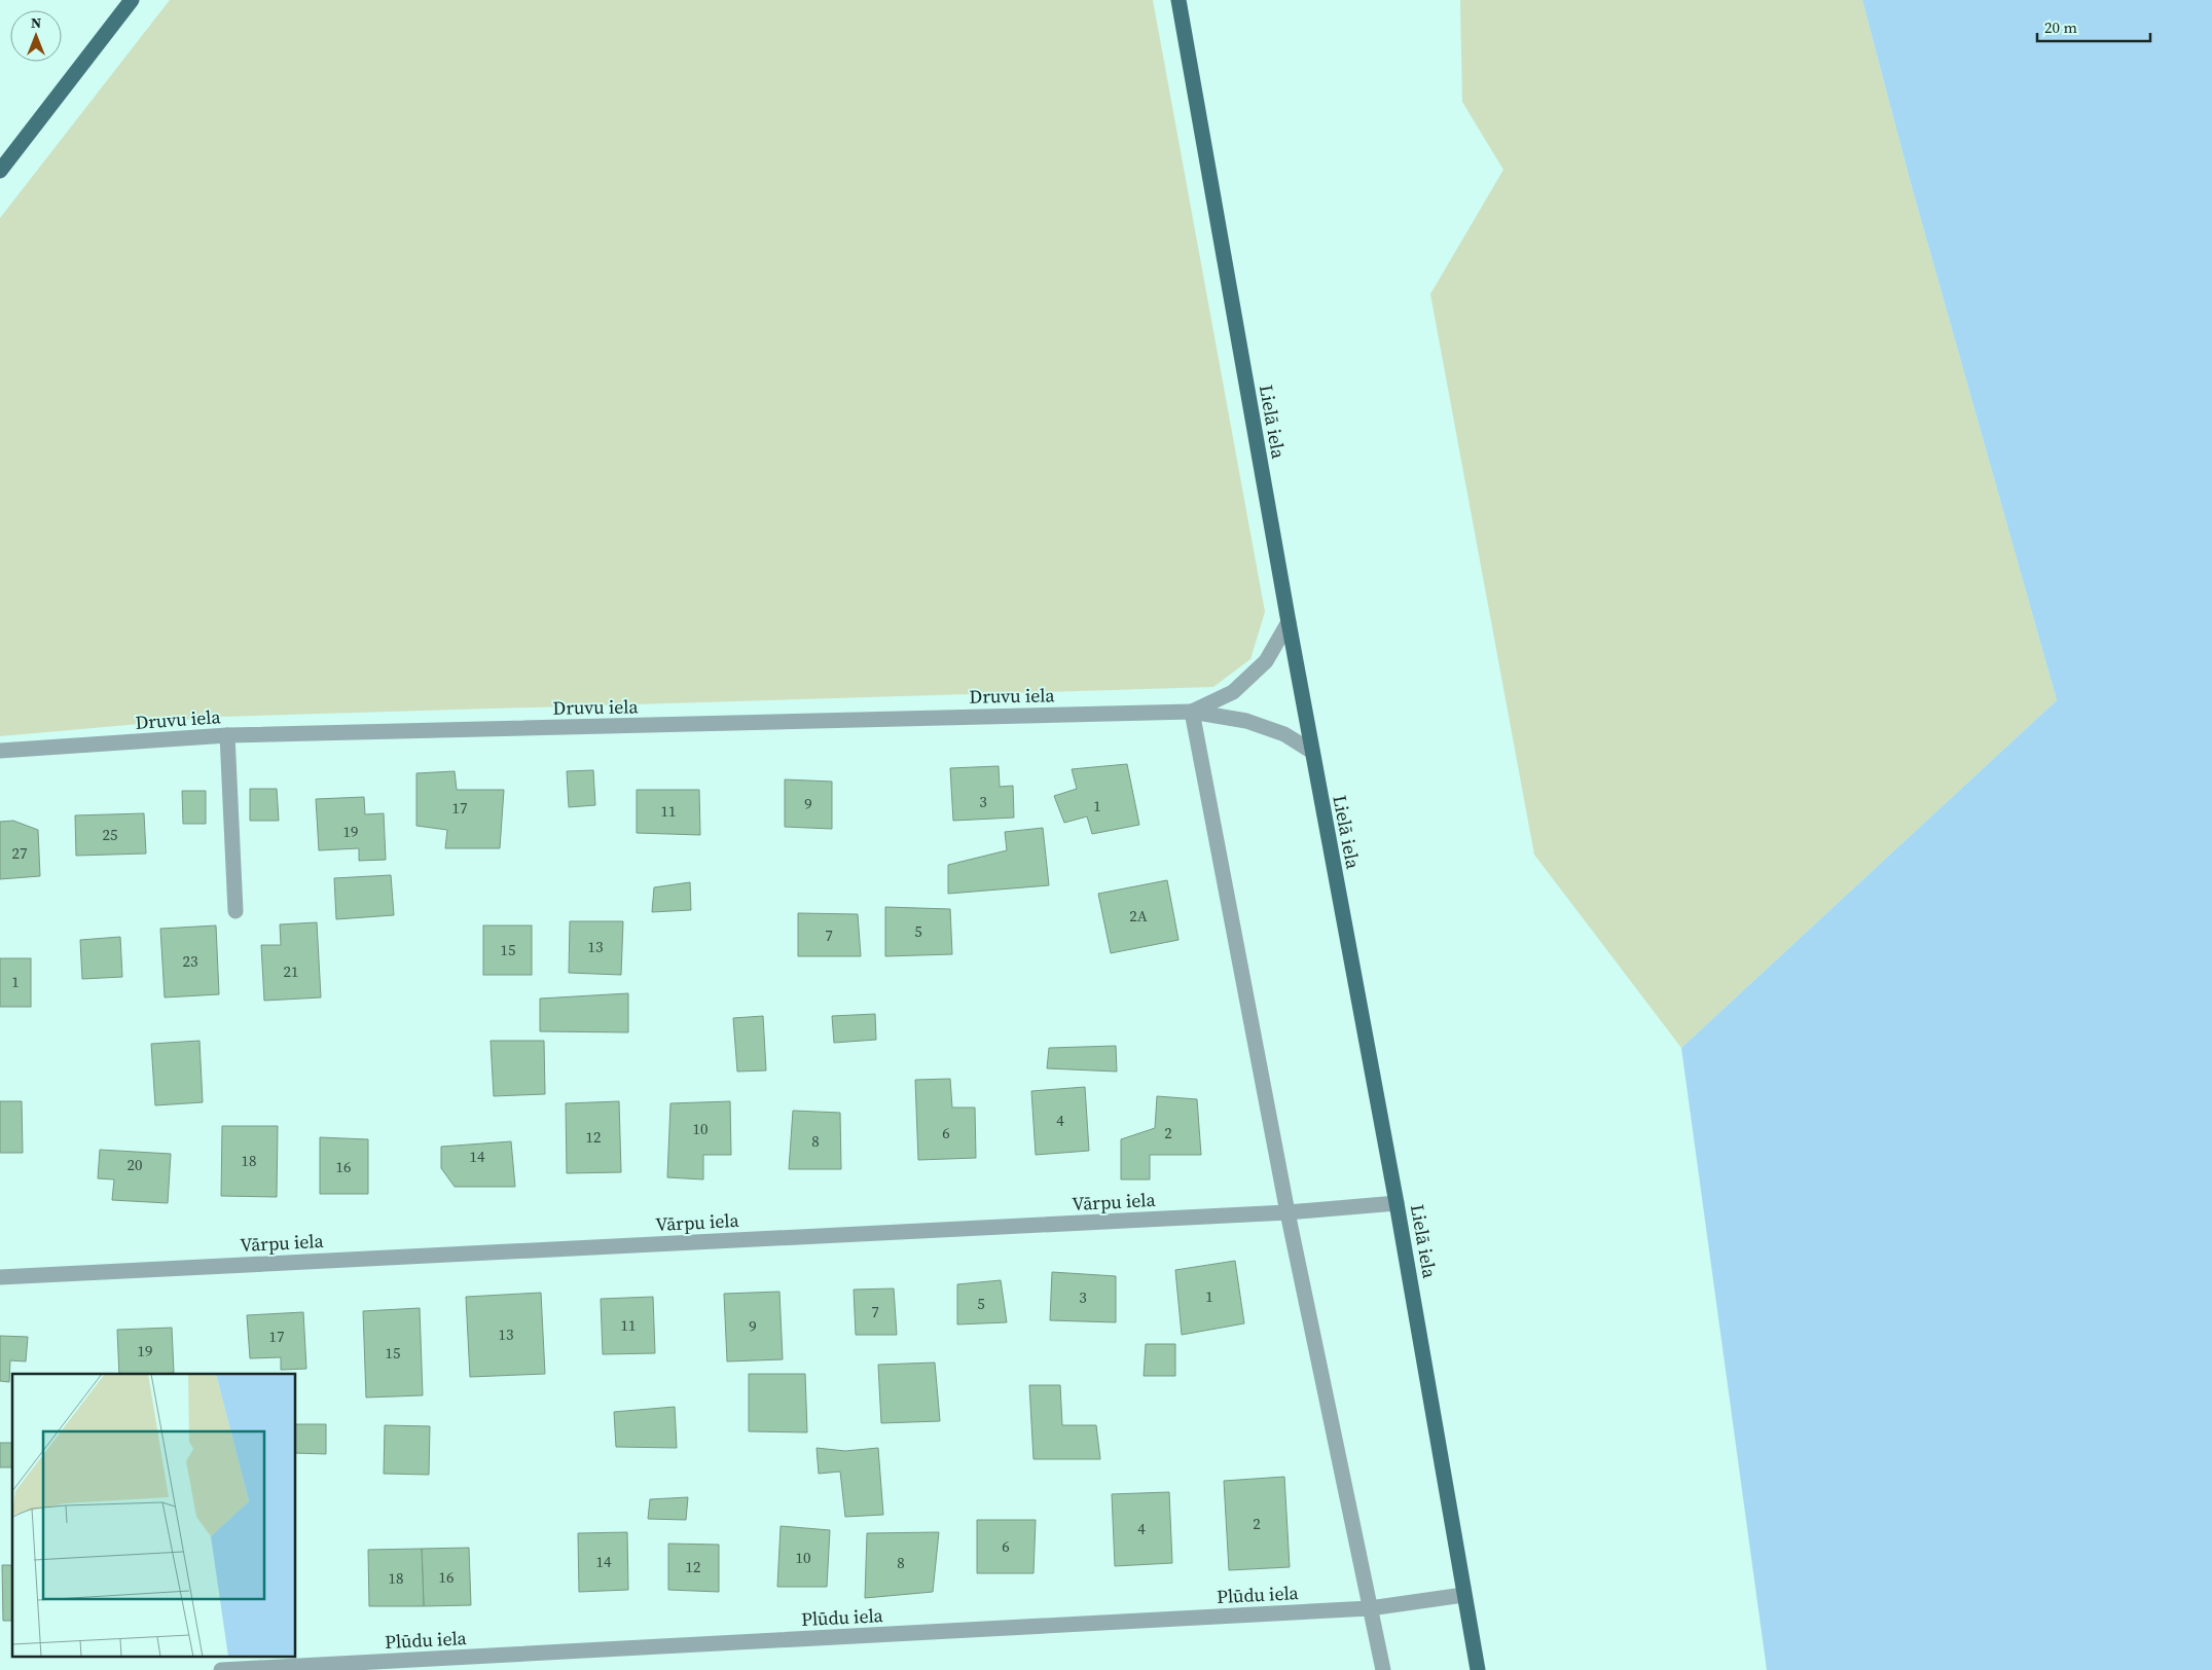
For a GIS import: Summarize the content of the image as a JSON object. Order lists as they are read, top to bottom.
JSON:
{
  "streets": {
    "main road": ["Lielā iela"],
    "street": ["Druvu iela", "Vārpu iela", "Plūdu iela"]
  },
  "crossings": [
    ["Lielā iela", "Druvu iela"],
    ["Lielā iela", "Vārpu iela"],
    ["Lielā iela", "Plūdu iela"]
  ],
  "house_numbers": [
    "3",
    "9",
    "1",
    "17",
    "11",
    "19",
    "25",
    "27",
    "2A",
    "5",
    "7",
    "13",
    "15",
    "23",
    "21",
    "1",
    "4",
    "10",
    "6",
    "2",
    "12",
    "8",
    "14",
    "18",
    "20",
    "16",
    "1",
    "3",
    "5",
    "7",
    "11",
    "9",
    "13",
    "17",
    "19",
    "15",
    "2",
    "4",
    "6",
    "10",
    "14",
    "8",
    "12",
    "16",
    "18"
  ],
  "scale_bar": "20 m",
  "north": "top"
}
